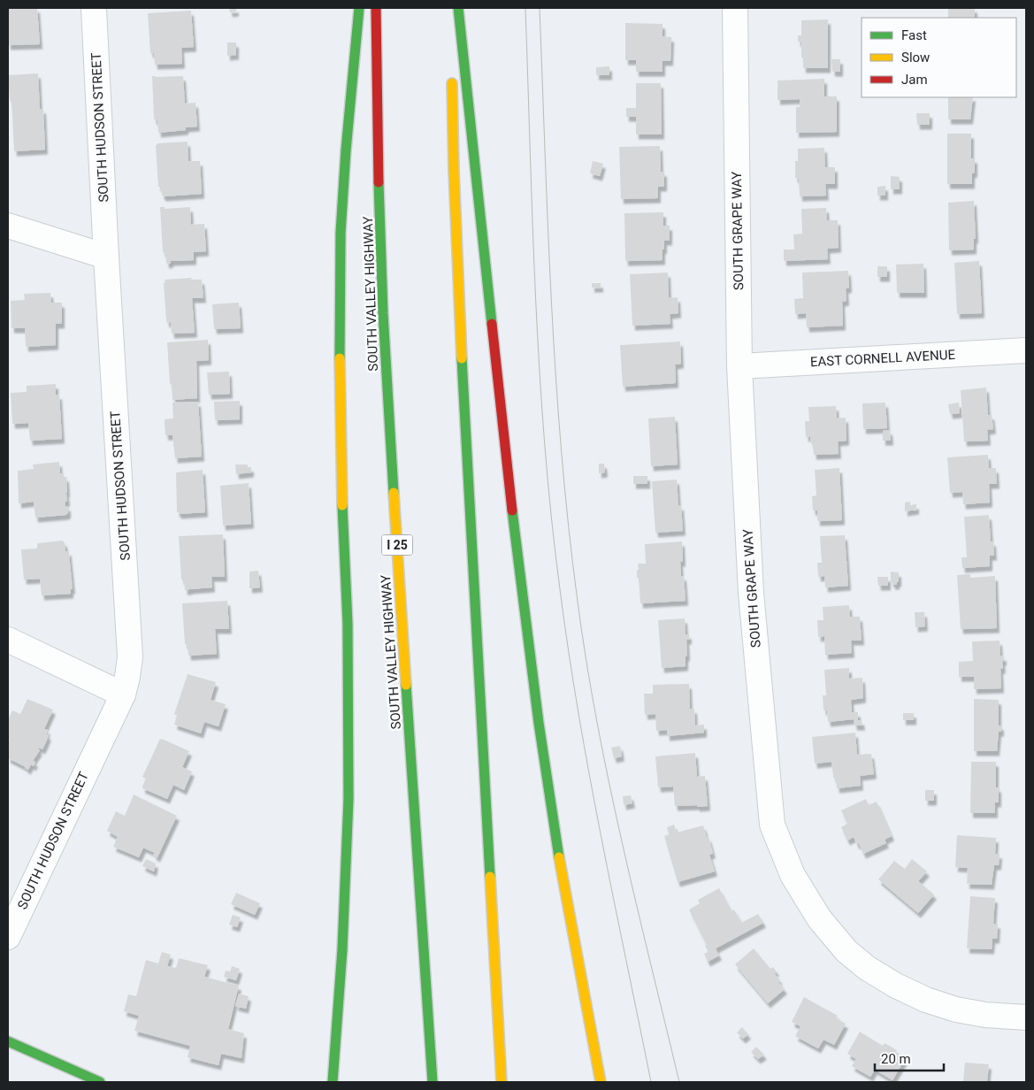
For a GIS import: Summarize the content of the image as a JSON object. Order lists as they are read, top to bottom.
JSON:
{
  "streets": {
    "main road": ["SOUTH VALLEY HIGHWAY", "I 25"],
    "street": ["SOUTH HUDSON STREET", "SOUTH GRAPE WAY", "EAST CORNELL AVENUE"]
  },
  "crossings": [
    ["SOUTH GRAPE WAY", "EAST CORNELL AVENUE"]
  ],
  "legend": ["Fast", "Slow", "Jam"],
  "scale_bar": "20 m"
}
